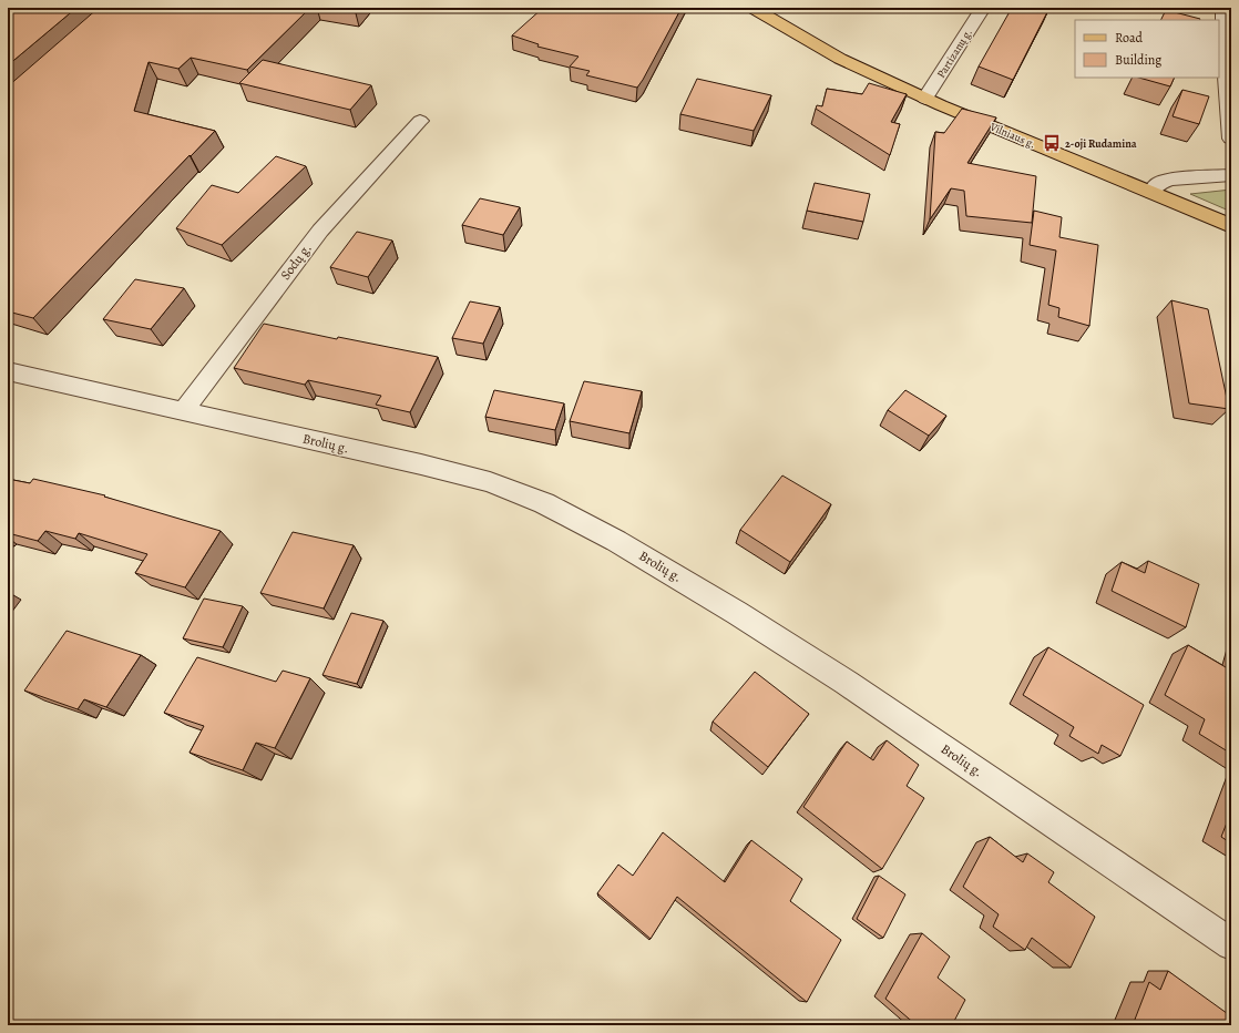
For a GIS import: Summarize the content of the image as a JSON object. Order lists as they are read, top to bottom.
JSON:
{
  "streets": {
    "main road": ["Vilniaus g."],
    "street": ["Partizanų g.", "Sodų g.", "Brolių g."]
  },
  "crossings": [
    ["Partizanų g.", "Vilniaus g."],
    ["Sodų g.", "Brolių g."]
  ],
  "places": {
    "bus stop": ["2-oji Rudamina"]
  },
  "legend": ["Road", "Building"]
}
